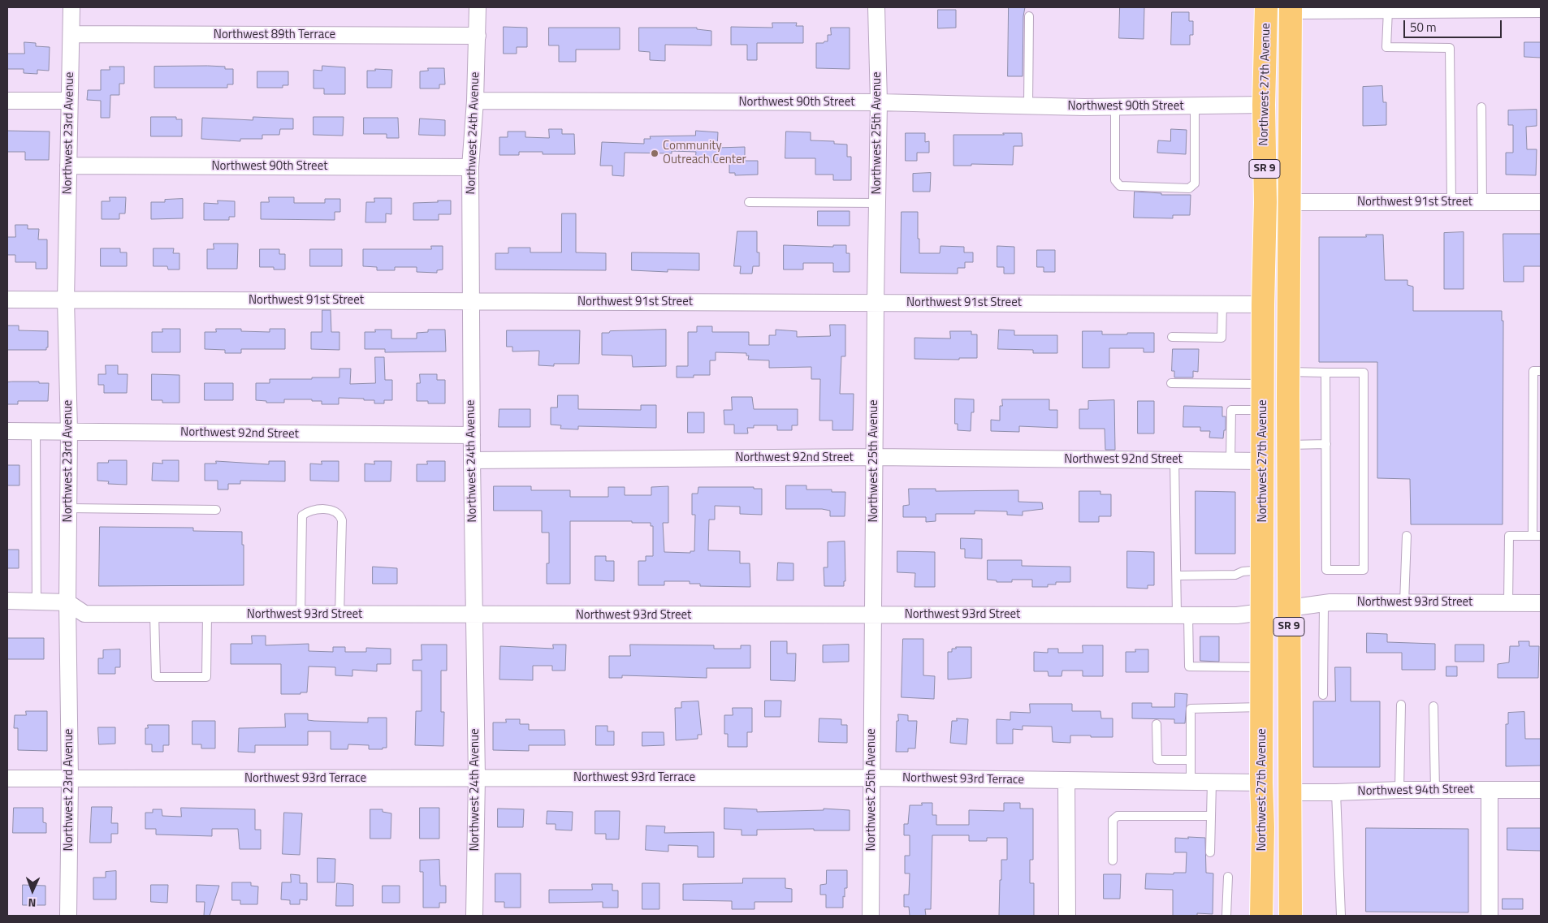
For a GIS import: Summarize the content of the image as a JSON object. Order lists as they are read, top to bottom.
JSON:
{
  "streets": {
    "main road": ["Northwest 27th Avenue", "SR 9"],
    "street": [
      "Northwest 89th Terrace",
      "Northwest 90th Street",
      "Northwest 23rd Avenue",
      "Northwest 24th Avenue",
      "Northwest 25th Avenue",
      "Northwest 91st Street",
      "Northwest 92nd Street",
      "Northwest 93rd Street",
      "Northwest 93rd Terrace",
      "Northwest 94th Street"
    ]
  },
  "crossings": [
    ["Northwest 89th Terrace", "Northwest 23rd Avenue"],
    ["Northwest 89th Terrace", "Northwest 24th Avenue"],
    ["Northwest 27th Avenue", "Northwest 90th Street"],
    ["Northwest 27th Avenue", "Northwest 91st Street"],
    ["Northwest 27th Avenue", "Northwest 92nd Street"],
    ["Northwest 27th Avenue", "Northwest 93rd Street"],
    ["Northwest 27th Avenue", "Northwest 93rd Terrace"],
    ["Northwest 27th Avenue", "Northwest 94th Street"],
    ["Northwest 90th Street", "Northwest 23rd Avenue"],
    ["Northwest 90th Street", "Northwest 24th Avenue"],
    ["Northwest 90th Street", "Northwest 25th Avenue"],
    ["Northwest 23rd Avenue", "Northwest 91st Street"],
    ["Northwest 23rd Avenue", "Northwest 92nd Street"],
    ["Northwest 23rd Avenue", "Northwest 93rd Street"],
    ["Northwest 23rd Avenue", "Northwest 93rd Terrace"],
    ["Northwest 24th Avenue", "Northwest 91st Street"],
    ["Northwest 24th Avenue", "Northwest 92nd Street"],
    ["Northwest 24th Avenue", "Northwest 93rd Street"],
    ["Northwest 24th Avenue", "Northwest 93rd Terrace"],
    ["Northwest 25th Avenue", "Northwest 91st Street"],
    ["Northwest 25th Avenue", "Northwest 92nd Street"],
    ["Northwest 25th Avenue", "Northwest 93rd Street"],
    ["Northwest 25th Avenue", "Northwest 93rd Terrace"]
  ],
  "places": ["Community Outreach Center"],
  "scale_bar": "50 m",
  "north": "bottom"
}
